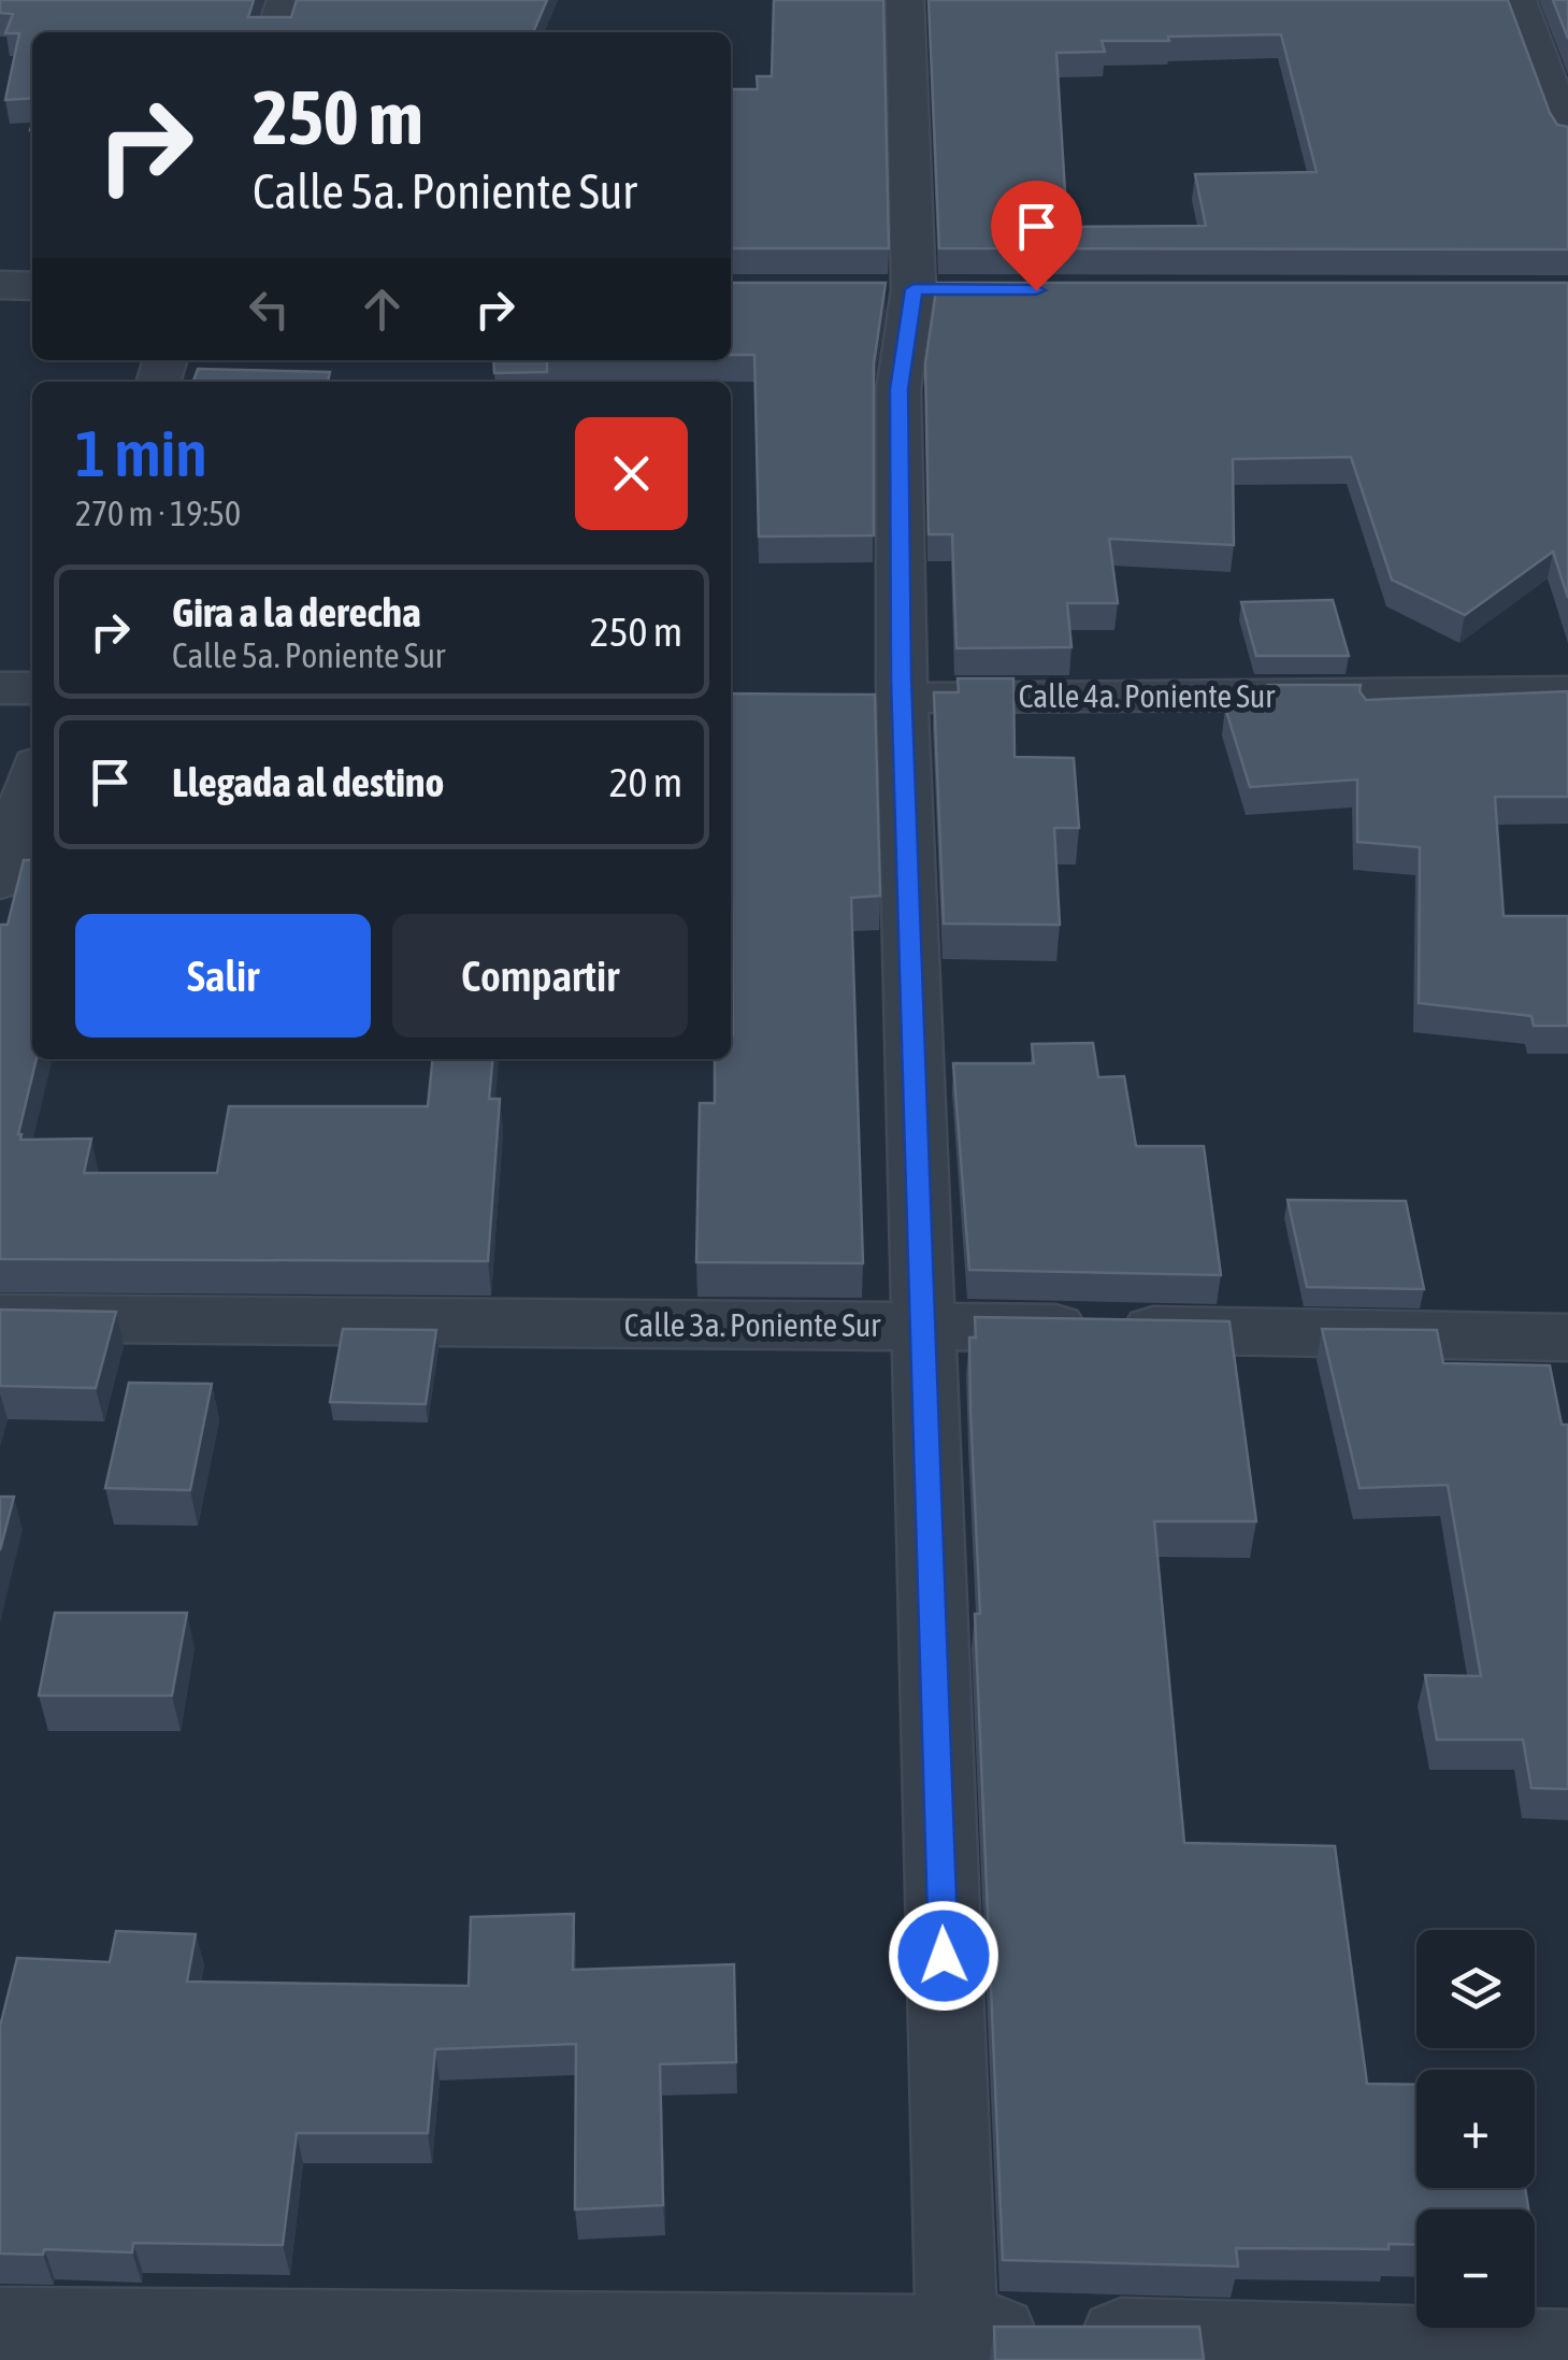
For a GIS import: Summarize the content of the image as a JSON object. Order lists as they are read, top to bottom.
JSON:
{
  "streets": {
    "street": ["Calle 4a. Poniente Sur", "Calle 3a. Poniente Sur"]
  },
  "page": {
    "turn": ["250 m", "Calle 5a. Poniente Sur"],
    "heading": ["1 min", "270 m · 19:50"],
    "list": [
      {
        "name": "Gira a la derecha",
        "note": "Calle 5a. Poniente Sur",
        "value": "250 m"
      },
      {
        "name": "Llegada al destino",
        "value": "20 m"
      }
    ],
    "buttons": ["Salir", "Compartir"],
    "map_buttons": ["+", "−"]
  }
}
